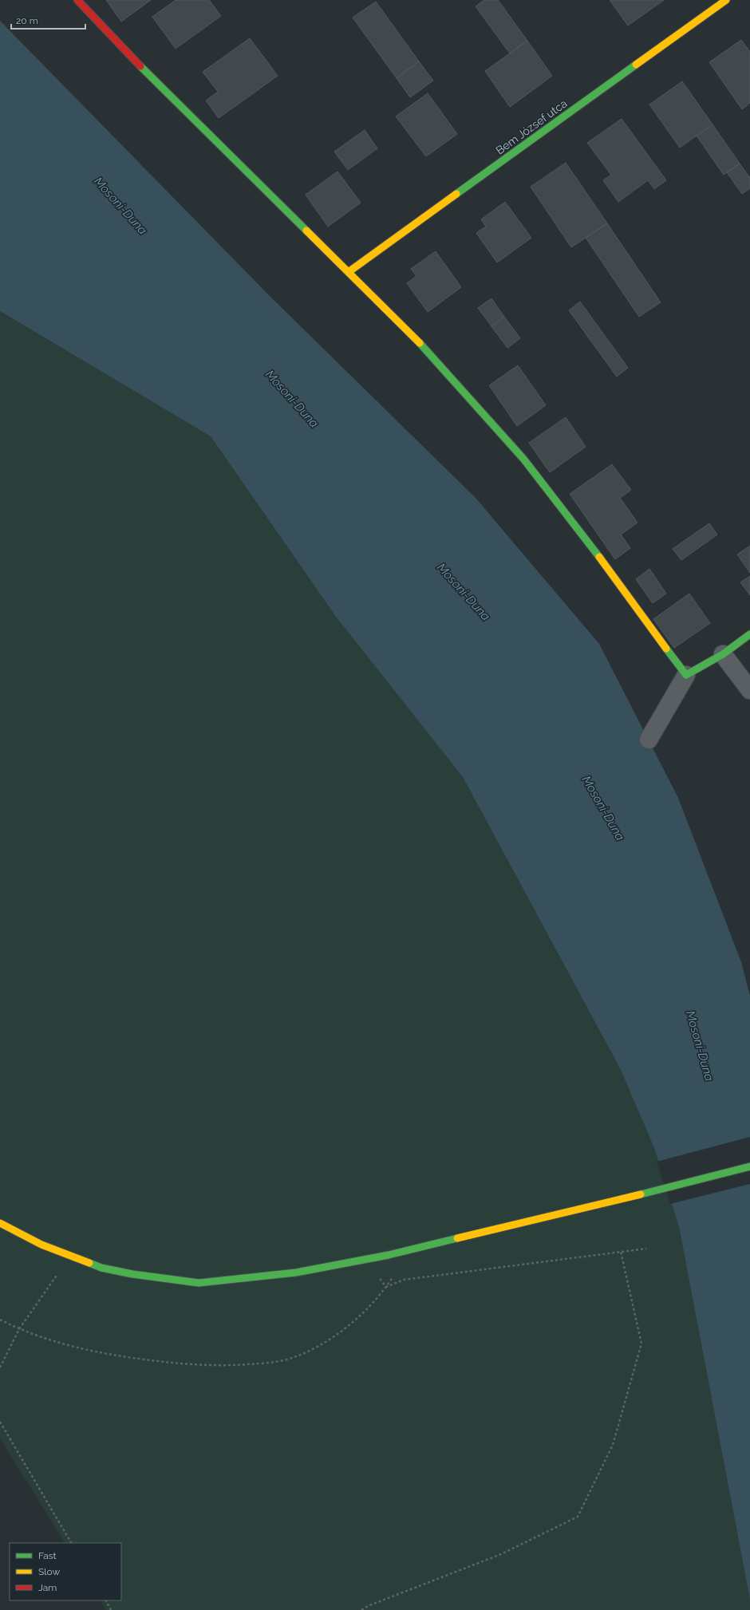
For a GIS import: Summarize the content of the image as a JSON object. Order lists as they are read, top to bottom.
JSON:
{
  "streets": {
    "street": ["Bem József utca"]
  },
  "water": ["Mosoni-Duna"],
  "legend": ["Fast", "Slow", "Jam"],
  "scale_bar": "20 m"
}
